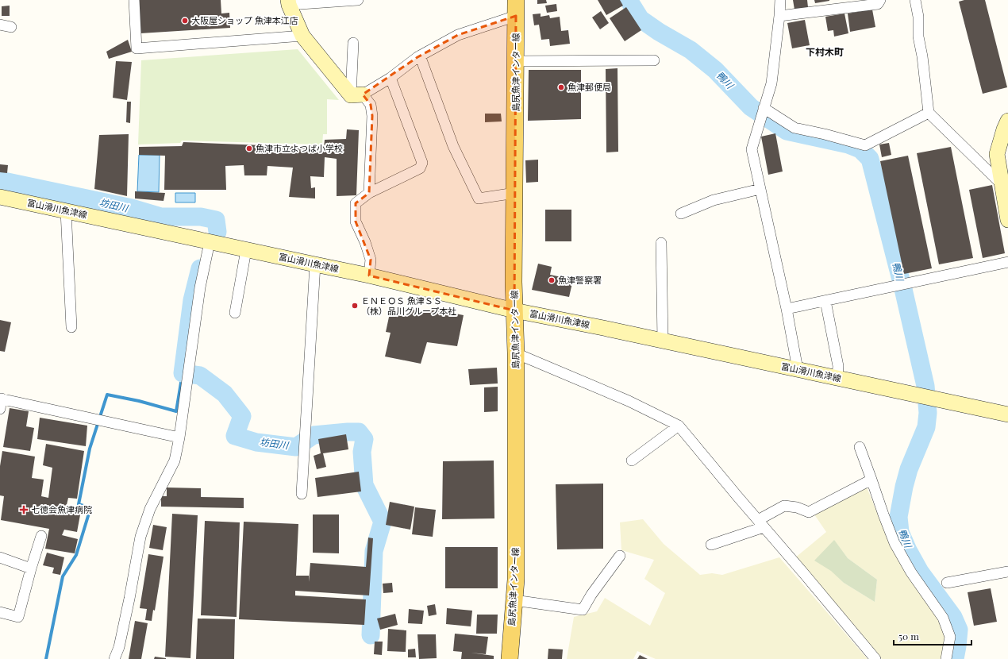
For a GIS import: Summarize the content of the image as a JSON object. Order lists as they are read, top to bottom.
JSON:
{
  "streets": {
    "main road": ["島尻魚津インター線", "富山滑川魚津線"]
  },
  "crossings": [
    ["島尻魚津インター線", "富山滑川魚津線"]
  ],
  "districts": ["下村木町"],
  "water": ["鴨川", "坊田川"],
  "places": {
    "other": [
      "大阪屋ショップ 魚津本江店",
      "魚津郵便局",
      "魚津市立よつば小学校",
      "魚津警察署",
      "ＥＮＥＯＳ 魚津ＳＳ （株）品川グループ本社"
    ],
    "health": ["七徳会魚津病院"]
  },
  "scale_bar": "50 m"
}
